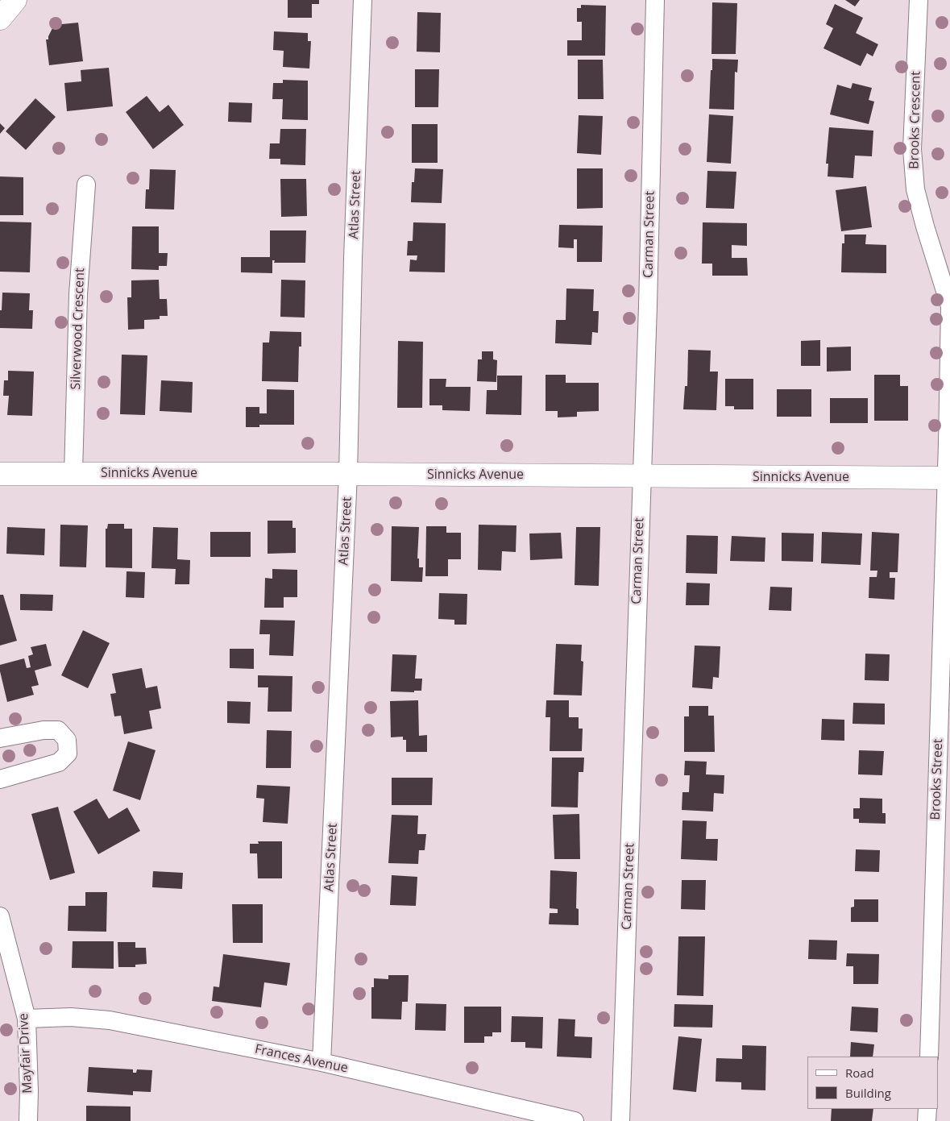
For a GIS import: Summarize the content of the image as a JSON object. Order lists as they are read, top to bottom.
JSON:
{
  "streets": {
    "street": [
      "Brooks Crescent",
      "Atlas Street",
      "Carman Street",
      "Silverwood Crescent",
      "Sinnicks Avenue",
      "Brooks Street",
      "Mayfair Drive",
      "Frances Avenue"
    ]
  },
  "crossings": [
    ["Brooks Crescent", "Sinnicks Avenue"],
    ["Brooks Crescent", "Brooks Street"],
    ["Atlas Street", "Sinnicks Avenue"],
    ["Atlas Street", "Frances Avenue"],
    ["Carman Street", "Sinnicks Avenue"],
    ["Silverwood Crescent", "Sinnicks Avenue"],
    ["Sinnicks Avenue", "Brooks Street"],
    ["Mayfair Drive", "Frances Avenue"]
  ],
  "legend": ["Road", "Building"]
}
